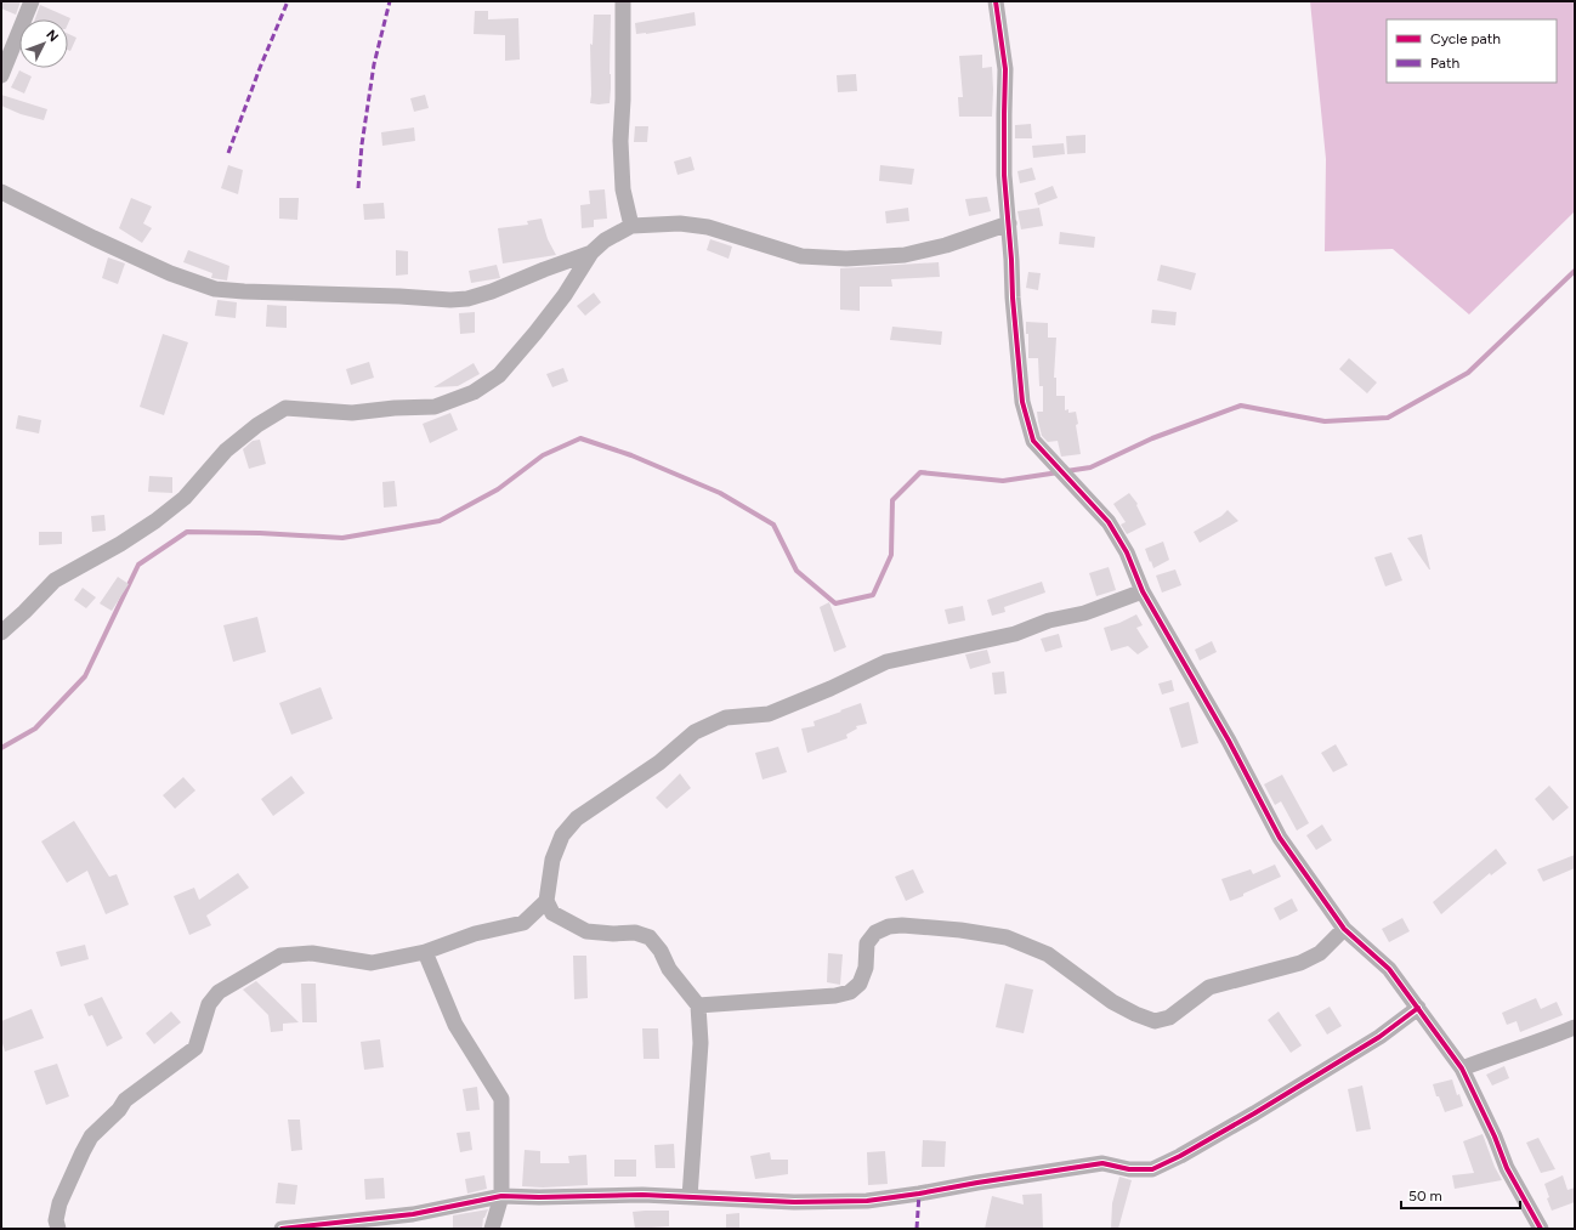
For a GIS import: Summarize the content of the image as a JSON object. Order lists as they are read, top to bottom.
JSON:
{
  "legend": ["Cycle path", "Path"],
  "scale_bar": "50 m",
  "north": "top right"
}
